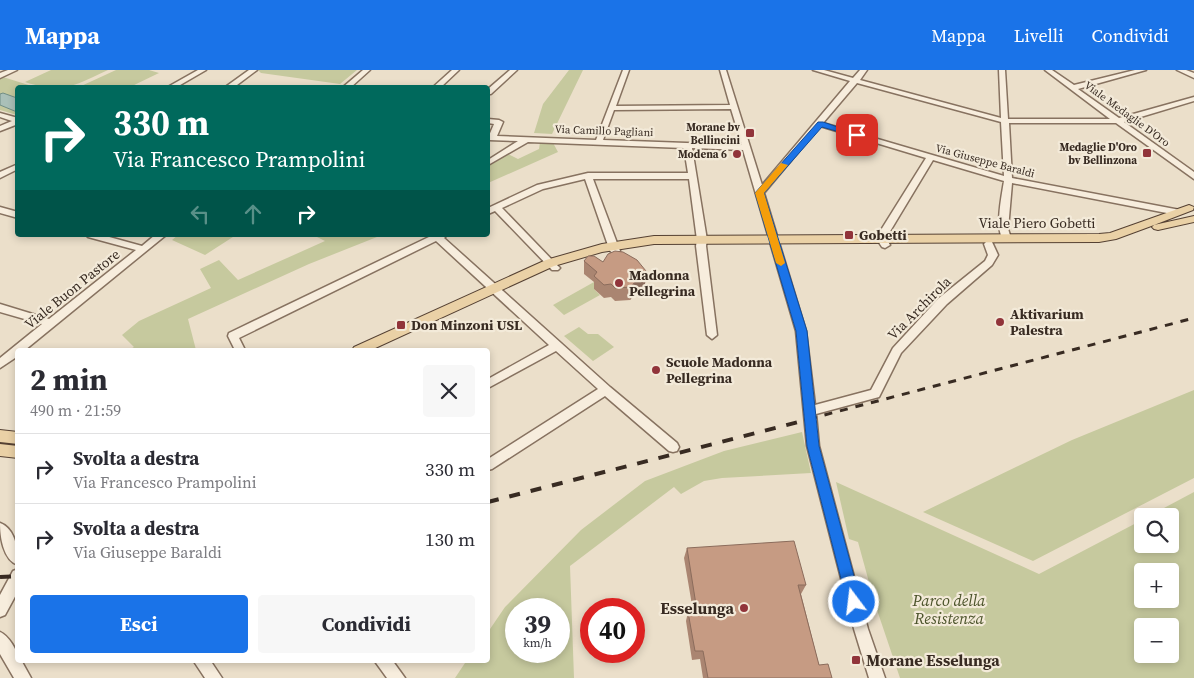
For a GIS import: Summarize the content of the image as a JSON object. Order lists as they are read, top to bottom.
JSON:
{
  "streets": {
    "main road": ["Viale Piero Gobetti"],
    "street": [
      "Viale Medaglie D'Oro",
      "Via Camillo Pagliani",
      "Via Giuseppe Baraldi",
      "Viale Buon Pastore",
      "Via Archirola"
    ]
  },
  "crossings": [
    ["Via Giuseppe Baraldi", "Viale Piero Gobetti"],
    ["Viale Piero Gobetti", "Via Archirola"]
  ],
  "parks": ["Parco della Resistenza"],
  "places": {
    "transit": [
      "Morane bv Bellincini",
      "Medaglie D'Oro bv Bellinzona",
      "Gobetti",
      "Don Minzoni USL",
      "Morane Esselunga"
    ],
    "other": [
      "Modena 6",
      "Madonna Pellegrina",
      "Aktivarium Palestra",
      "Scuole Madonna Pellegrina",
      "Esselunga"
    ]
  },
  "page": {
    "header": "Mappa",
    "nav": ["Mappa", "Livelli", "Condividi"],
    "turn": ["330 m", "Via Francesco Prampolini"],
    "heading": ["2 min", "490 m · 21:59"],
    "list": [
      {
        "name": "Svolta a destra",
        "note": "Via Francesco Prampolini",
        "value": "330 m"
      },
      {
        "name": "Svolta a destra",
        "note": "Via Giuseppe Baraldi",
        "value": "130 m"
      }
    ],
    "map_buttons": ["+", "−"],
    "buttons": ["Esci", "Condividi"],
    "speed": "39 km/h",
    "limit": "40"
  }
}
